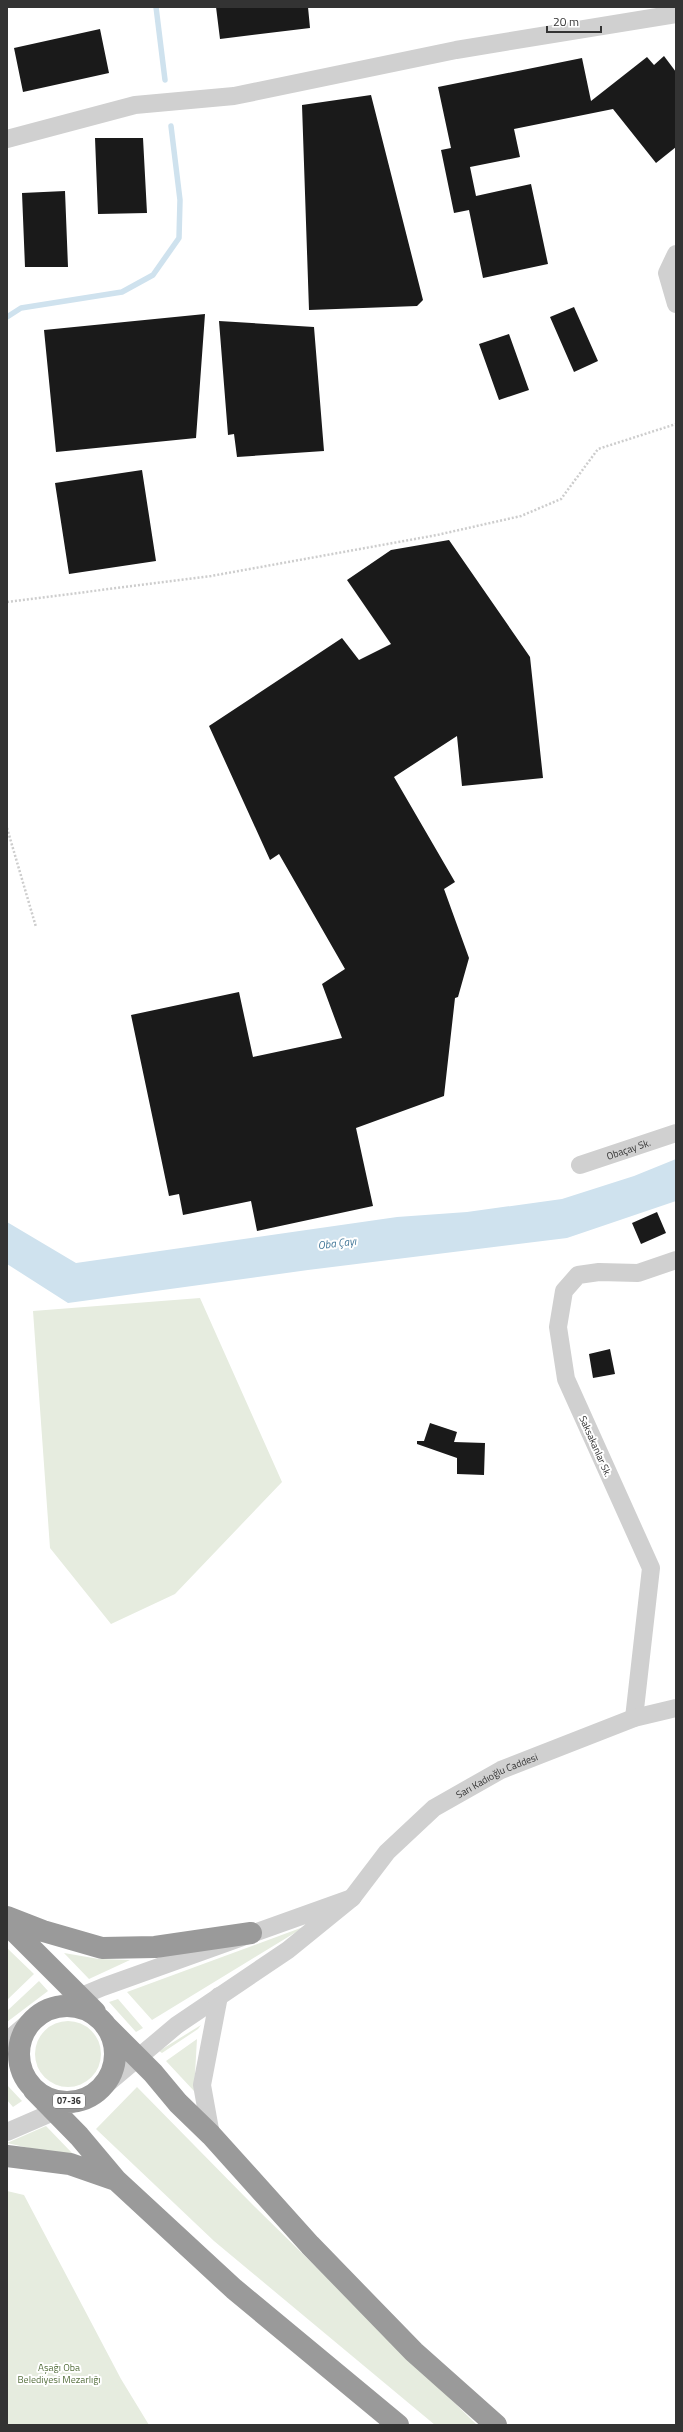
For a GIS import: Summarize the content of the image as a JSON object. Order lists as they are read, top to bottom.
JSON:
{
  "streets": {
    "highway": ["07-36"],
    "street": ["Obaçay Sk.", "Saksakanlar Sk.", "Sarı Kadıoğlu Caddesi"]
  },
  "crossings": [
    ["Saksakanlar Sk.", "Sarı Kadıoğlu Caddesi"],
    ["Sarı Kadıoğlu Caddesi", "07-36"]
  ],
  "water": ["Oba Çayı"],
  "parks": ["Aşağı Oba Belediyesi Mezarlığı"],
  "scale_bar": "20 m"
}
